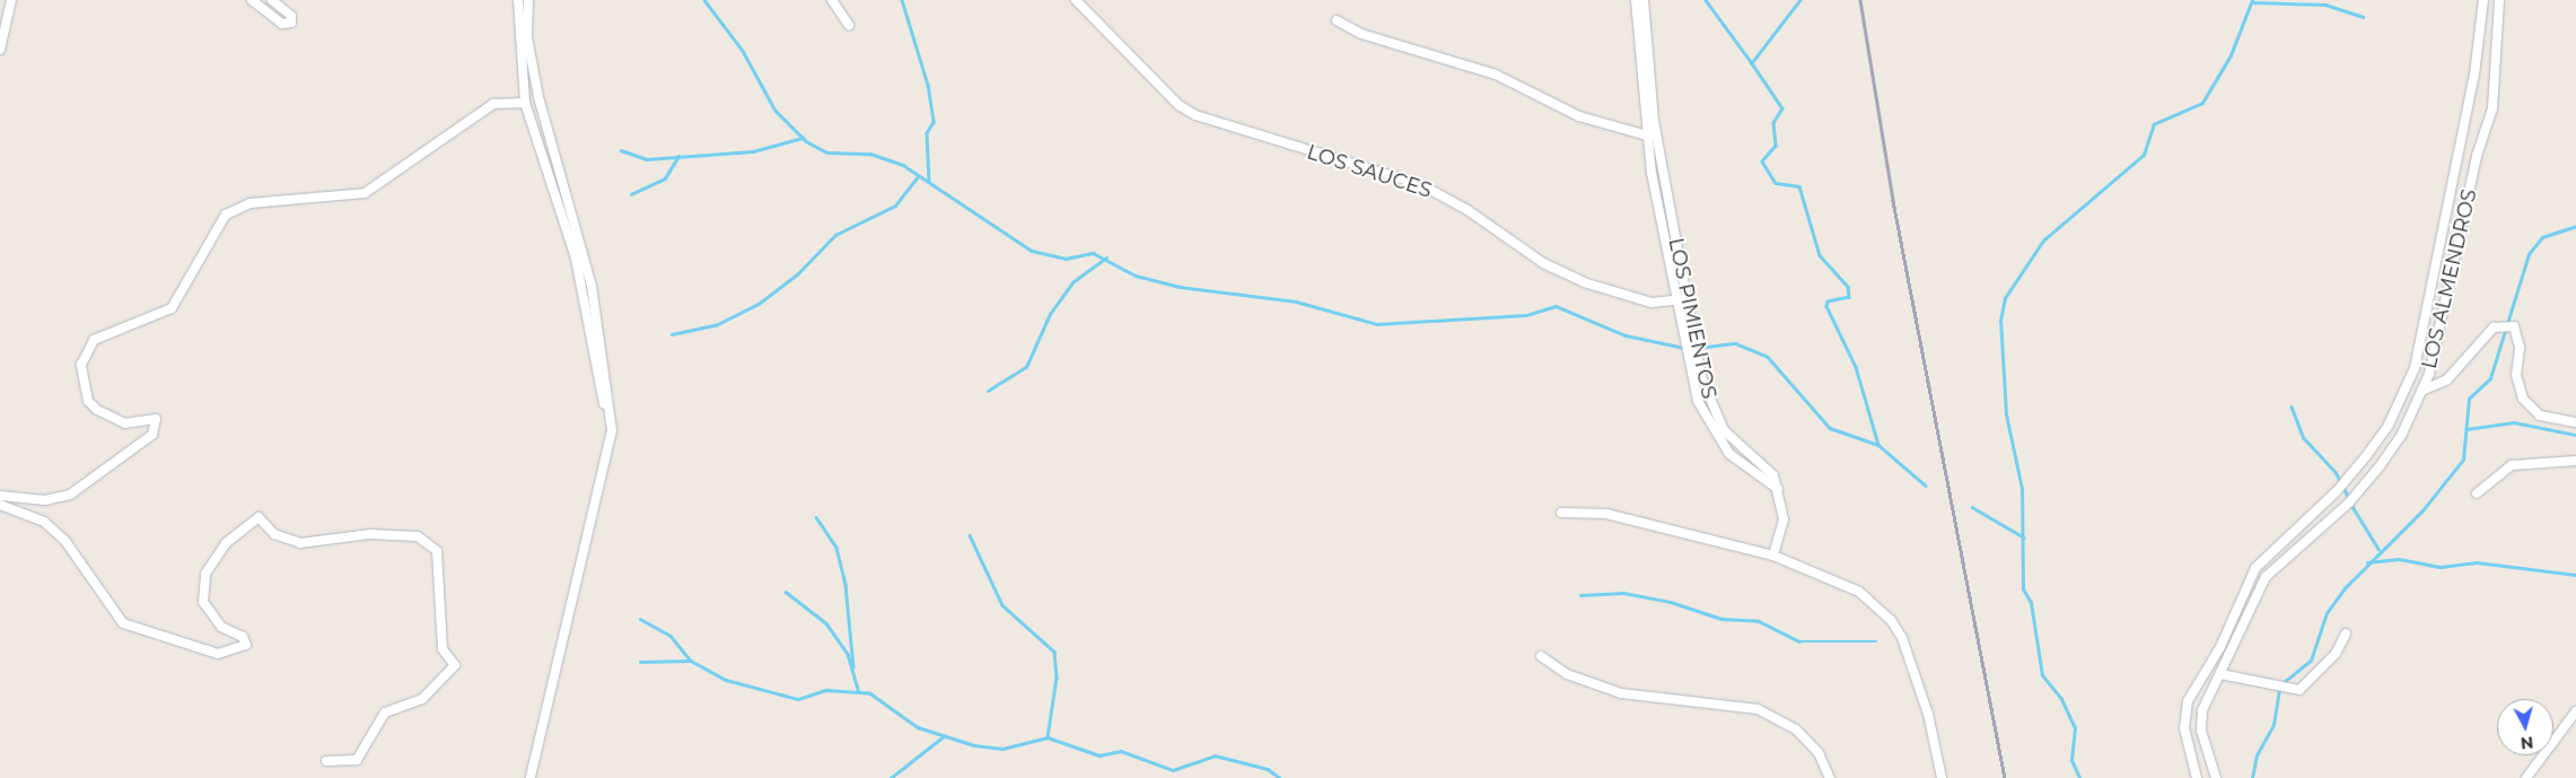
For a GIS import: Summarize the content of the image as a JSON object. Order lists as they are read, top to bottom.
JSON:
{
  "streets": {
    "street": ["LOS SAUCES", "LOS ALMENDROS", "LOS PIMIENTOS"]
  },
  "crossings": [
    ["LOS SAUCES", "LOS PIMIENTOS"]
  ],
  "north": "bottom"
}
